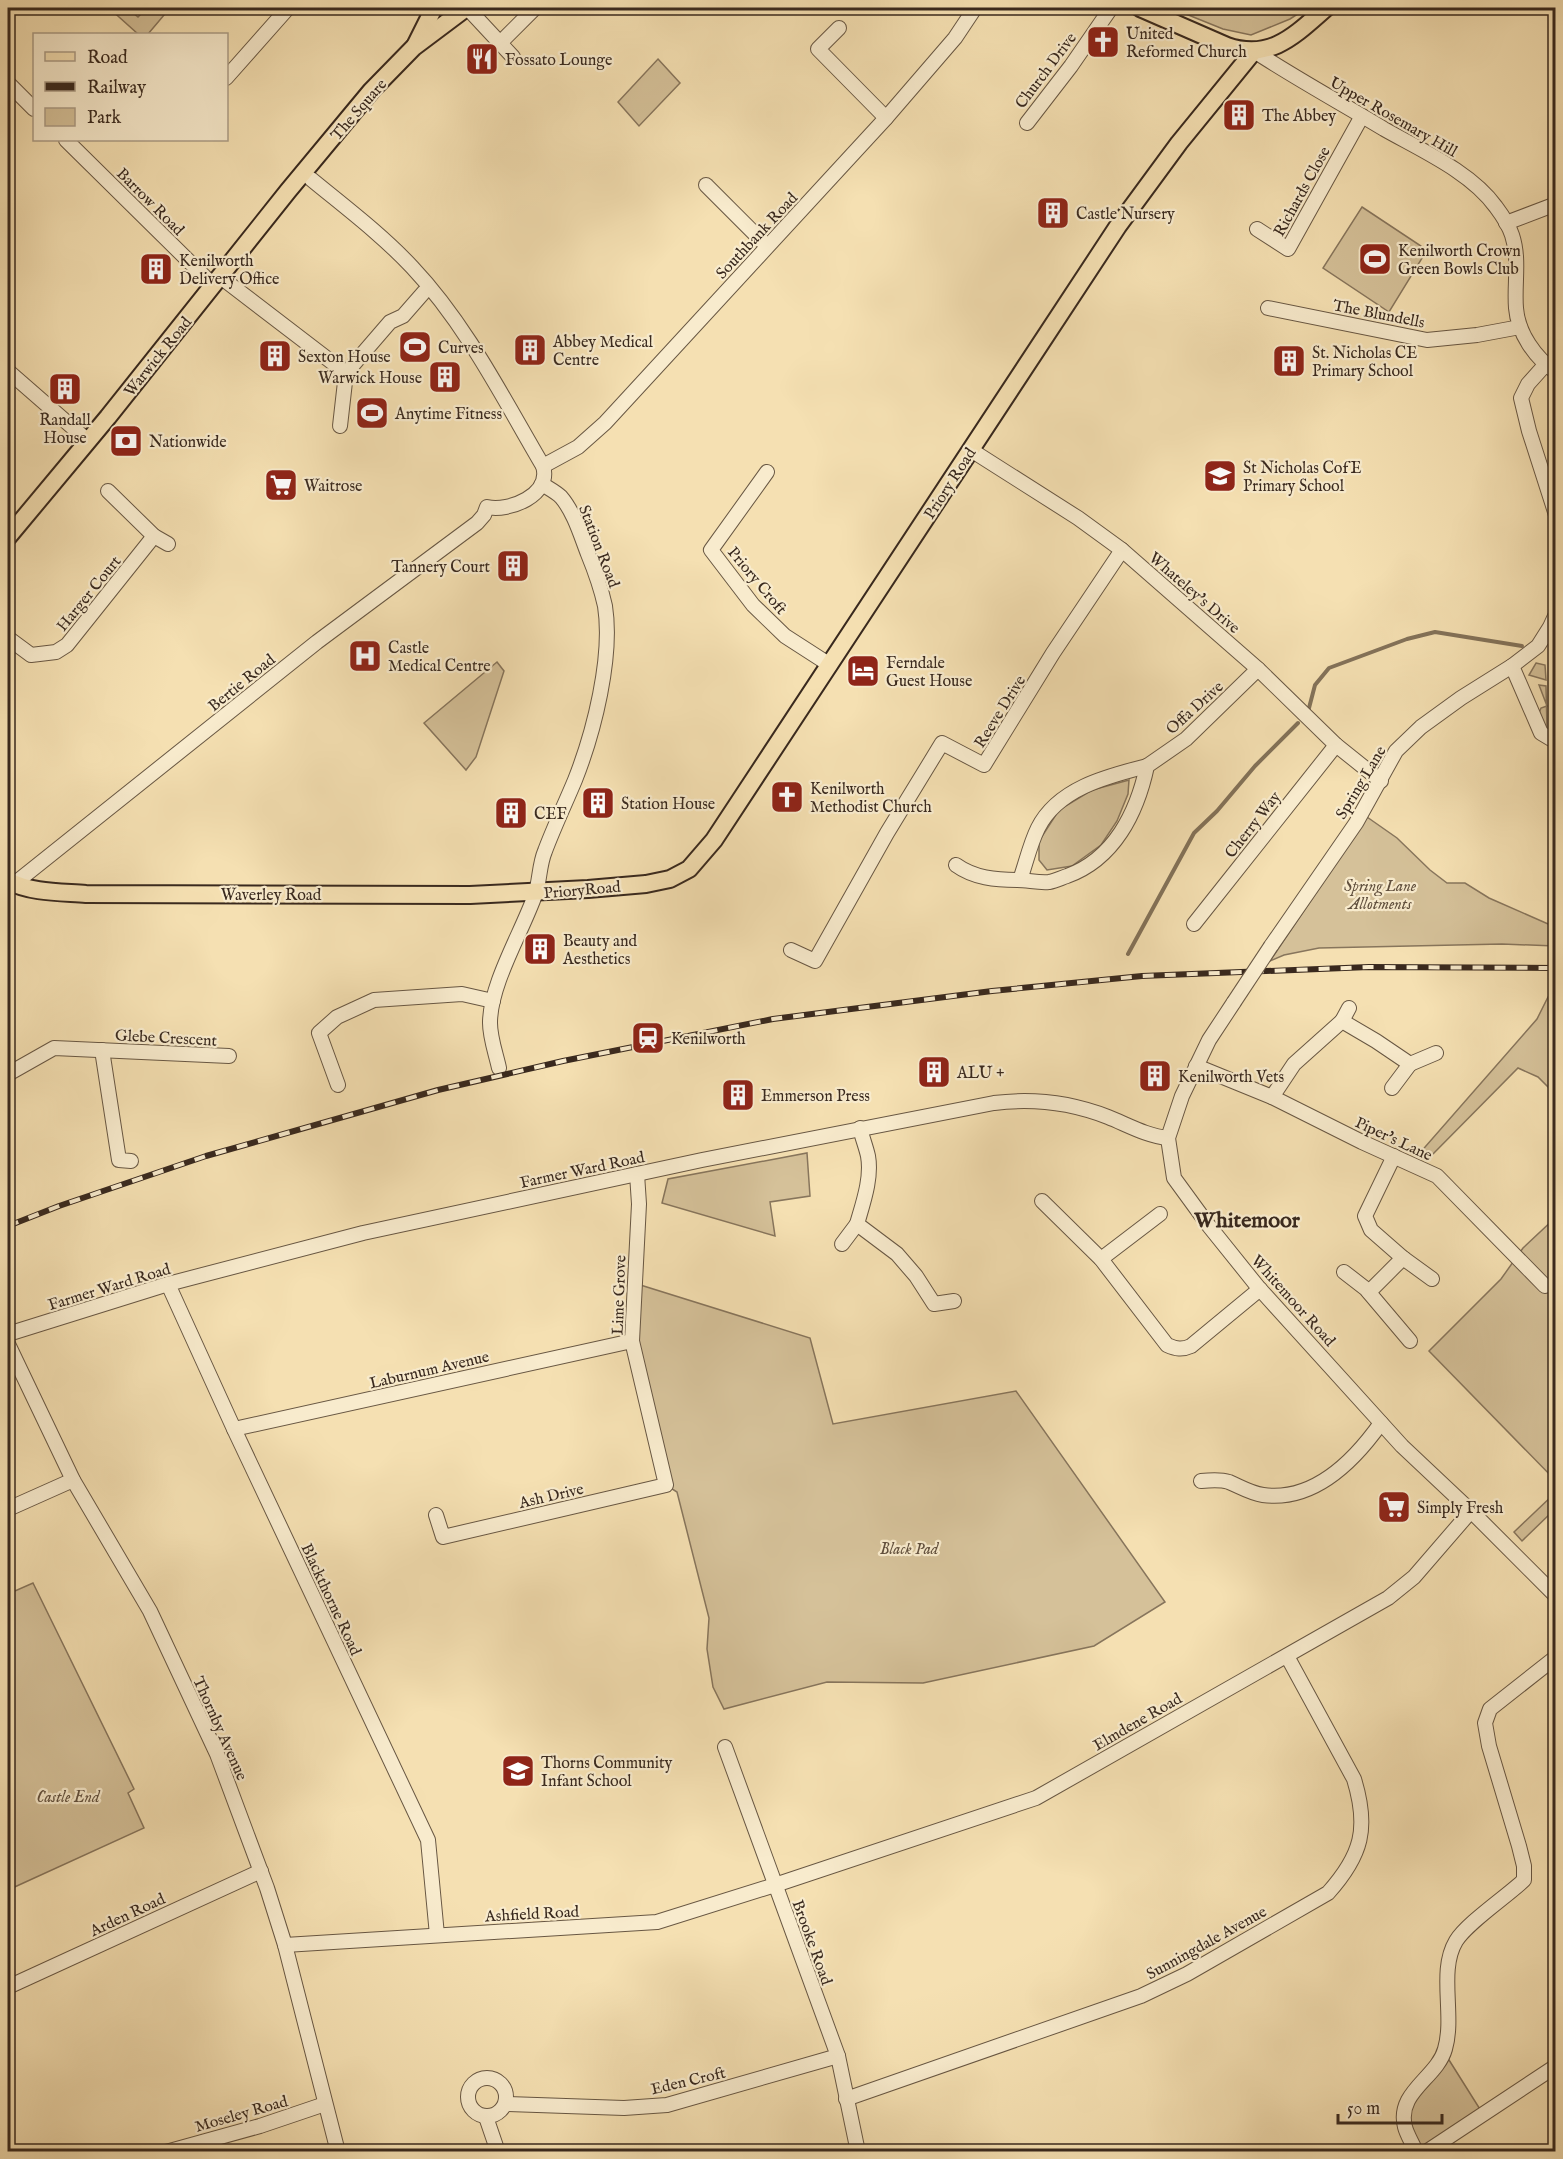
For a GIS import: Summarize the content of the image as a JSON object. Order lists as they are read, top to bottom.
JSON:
{
  "streets": {
    "main road": [
      "The Square",
      "Warwick Road",
      "Priory Road",
      "PrioryRoad",
      "Waverley Road"
    ],
    "street": [
      "Church Drive",
      "Upper Rosemary Hill",
      "Richards Close",
      "Barrow Road",
      "Southbank Road",
      "The Blundells",
      "Station Road",
      "Priory Croft",
      "Whateley's Drive",
      "Harger Court",
      "Bertie Road",
      "Offa Drive",
      "Reeve Drive",
      "Spring Lane",
      "Cherry Way",
      "Glebe Crescent",
      "Piper's Lane",
      "Farmer Ward Road",
      "Lime Grove",
      "Whitemoor Road",
      "Laburnum Avenue",
      "Ash Drive",
      "Blackthorne Road",
      "Elmdene Road",
      "Thornby Avenue",
      "Ashfield Road",
      "Arden Road",
      "Brooke Road",
      "Sunningdale Avenue",
      "Eden Croft",
      "Moseley Road"
    ]
  },
  "crossings": [
    ["The Square", "Warwick Road"],
    ["Upper Rosemary Hill", "Richards Close"],
    ["Upper Rosemary Hill", "The Blundells"],
    ["Upper Rosemary Hill", "Priory Road"],
    ["Barrow Road", "Warwick Road"],
    ["Priory Road", "Priory Croft"],
    ["Priory Road", "Whateley's Drive"],
    ["Priory Road", "PrioryRoad"],
    ["Station Road", "Bertie Road"],
    ["Station Road", "PrioryRoad"],
    ["Station Road", "Waverley Road"],
    ["Whateley's Drive", "Offa Drive"],
    ["Whateley's Drive", "Reeve Drive"],
    ["Whateley's Drive", "Spring Lane"],
    ["Whateley's Drive", "Cherry Way"],
    ["Bertie Road", "Waverley Road"],
    ["Spring Lane", "Whitemoor Road"],
    ["PrioryRoad", "Waverley Road"],
    ["Piper's Lane", "Whitemoor Road"],
    ["Farmer Ward Road", "Lime Grove"],
    ["Farmer Ward Road", "Whitemoor Road"],
    ["Farmer Ward Road", "Blackthorne Road"],
    ["Lime Grove", "Laburnum Avenue"],
    ["Lime Grove", "Ash Drive"],
    ["Whitemoor Road", "Elmdene Road"],
    ["Laburnum Avenue", "Blackthorne Road"],
    ["Blackthorne Road", "Ashfield Road"],
    ["Elmdene Road", "Ashfield Road"],
    ["Elmdene Road", "Brooke Road"],
    ["Elmdene Road", "Sunningdale Avenue"],
    ["Thornby Avenue", "Ashfield Road"],
    ["Thornby Avenue", "Arden Road"],
    ["Thornby Avenue", "Moseley Road"],
    ["Ashfield Road", "Brooke Road"],
    ["Brooke Road", "Sunningdale Avenue"],
    ["Brooke Road", "Eden Croft"]
  ],
  "districts": ["Whitemoor"],
  "parks": ["Spring Lane Allotments", "Black Pad", "Castle End"],
  "places": {
    "church": ["United Reformed Church", "Kenilworth Methodist Church"],
    "restaurant": ["Fossato Lounge"],
    "building": [
      "The Abbey",
      "Castle Nursery",
      "Kenilworth Delivery Office",
      "Abbey Medical Centre",
      "Sexton House",
      "St. Nicholas CE Primary School",
      "Warwick House",
      "Randall House",
      "Tannery Court",
      "Station House",
      "CEF",
      "Beauty and Aesthetics",
      "ALU +",
      "Kenilworth Vets",
      "Emmerson Press"
    ],
    "sports": ["Kenilworth Crown Green Bowls Club", "Curves", "Anytime Fitness"],
    "bank": ["Nationwide"],
    "school or university": ["St Nicholas CofE Primary School", "Thorns Community Infant School"],
    "supermarket": ["Waitrose", "Simply Fresh"],
    "hospital": ["Castle Medical Centre"],
    "hotel": ["Ferndale Guest House"],
    "station": ["Kenilworth"]
  },
  "legend": ["Road", "Railway", "Park"],
  "scale_bar": "50 m"
}
